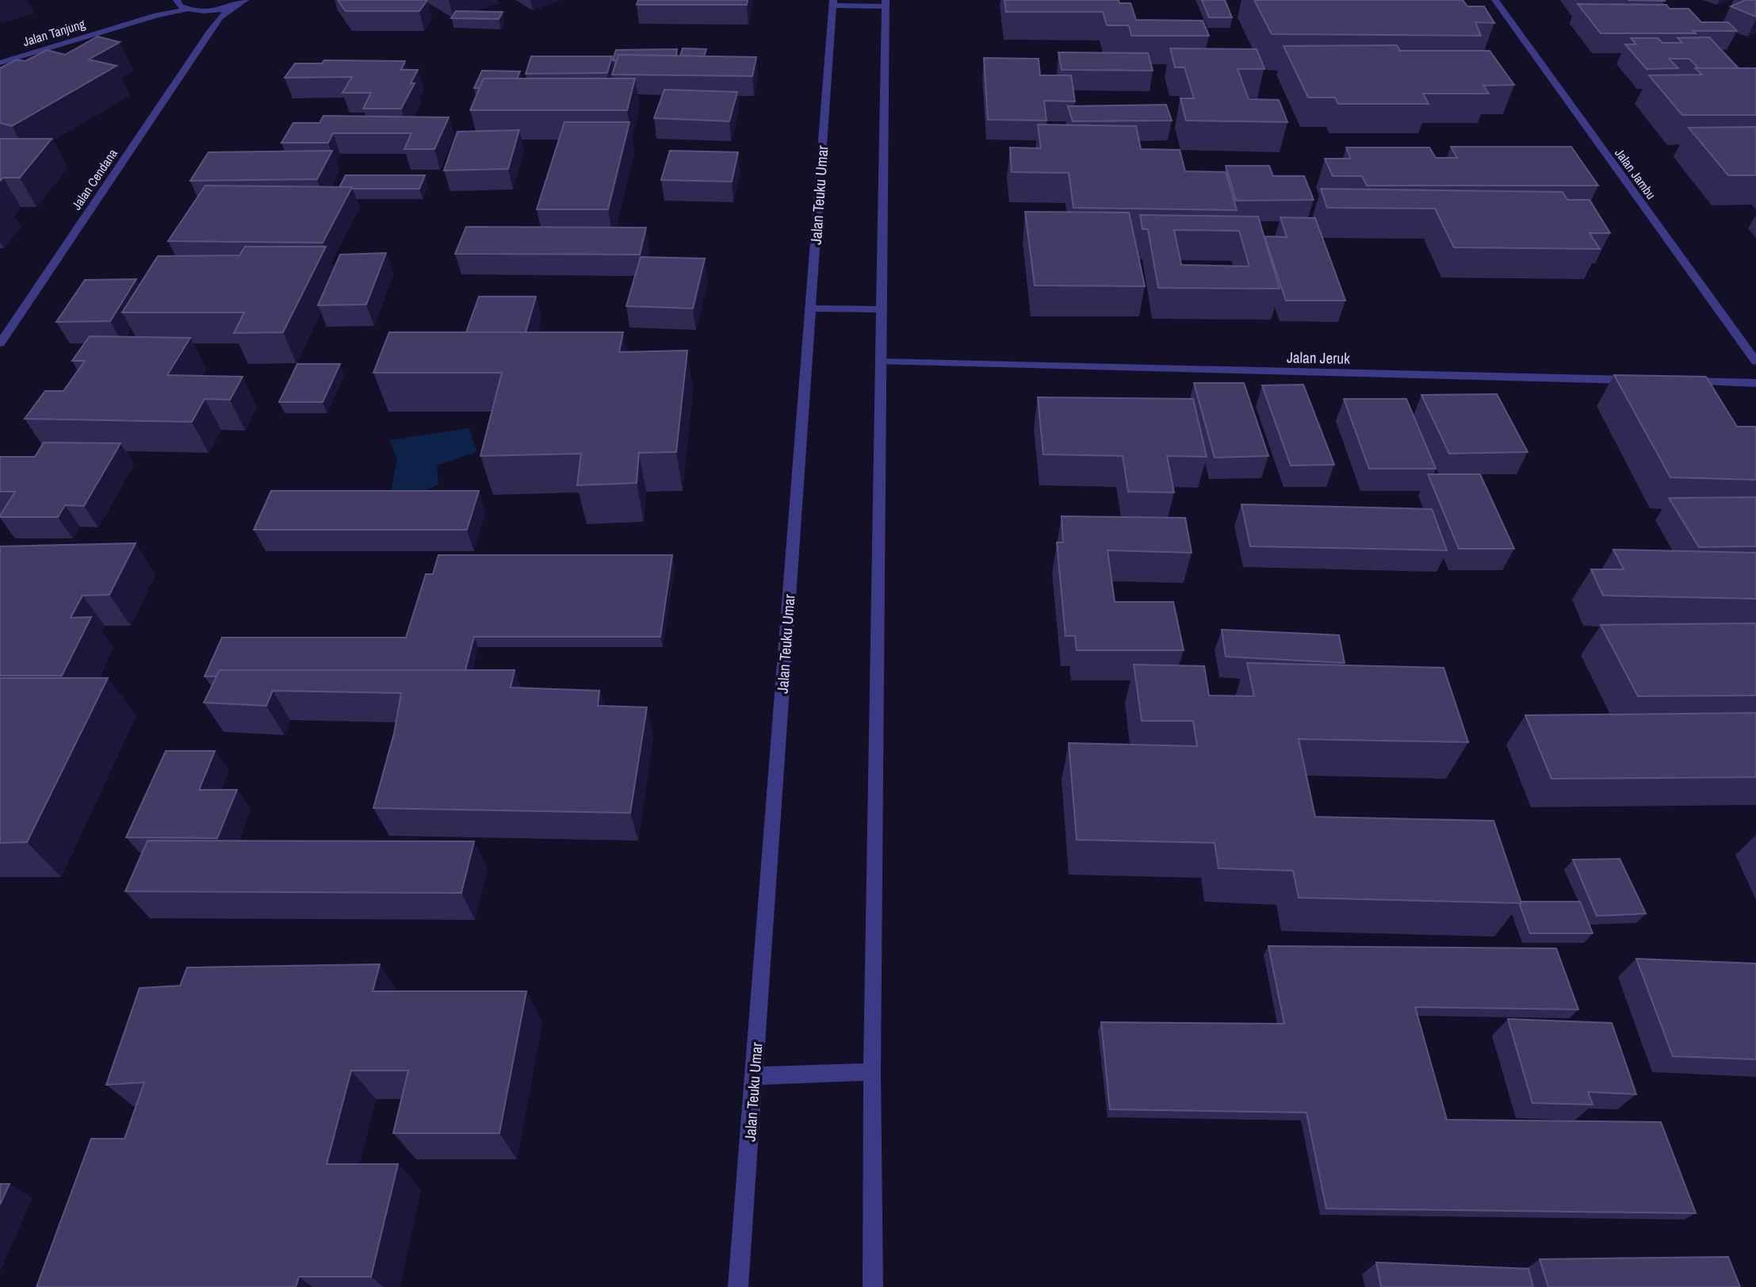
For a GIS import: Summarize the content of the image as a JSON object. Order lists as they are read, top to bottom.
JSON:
{
  "streets": {
    "street": [
      "Jalan Tanjung",
      "Jalan Jambu",
      "Jalan Cendana",
      "Jalan Teuku Umar",
      "Jalan Jeruk"
    ]
  }
}
